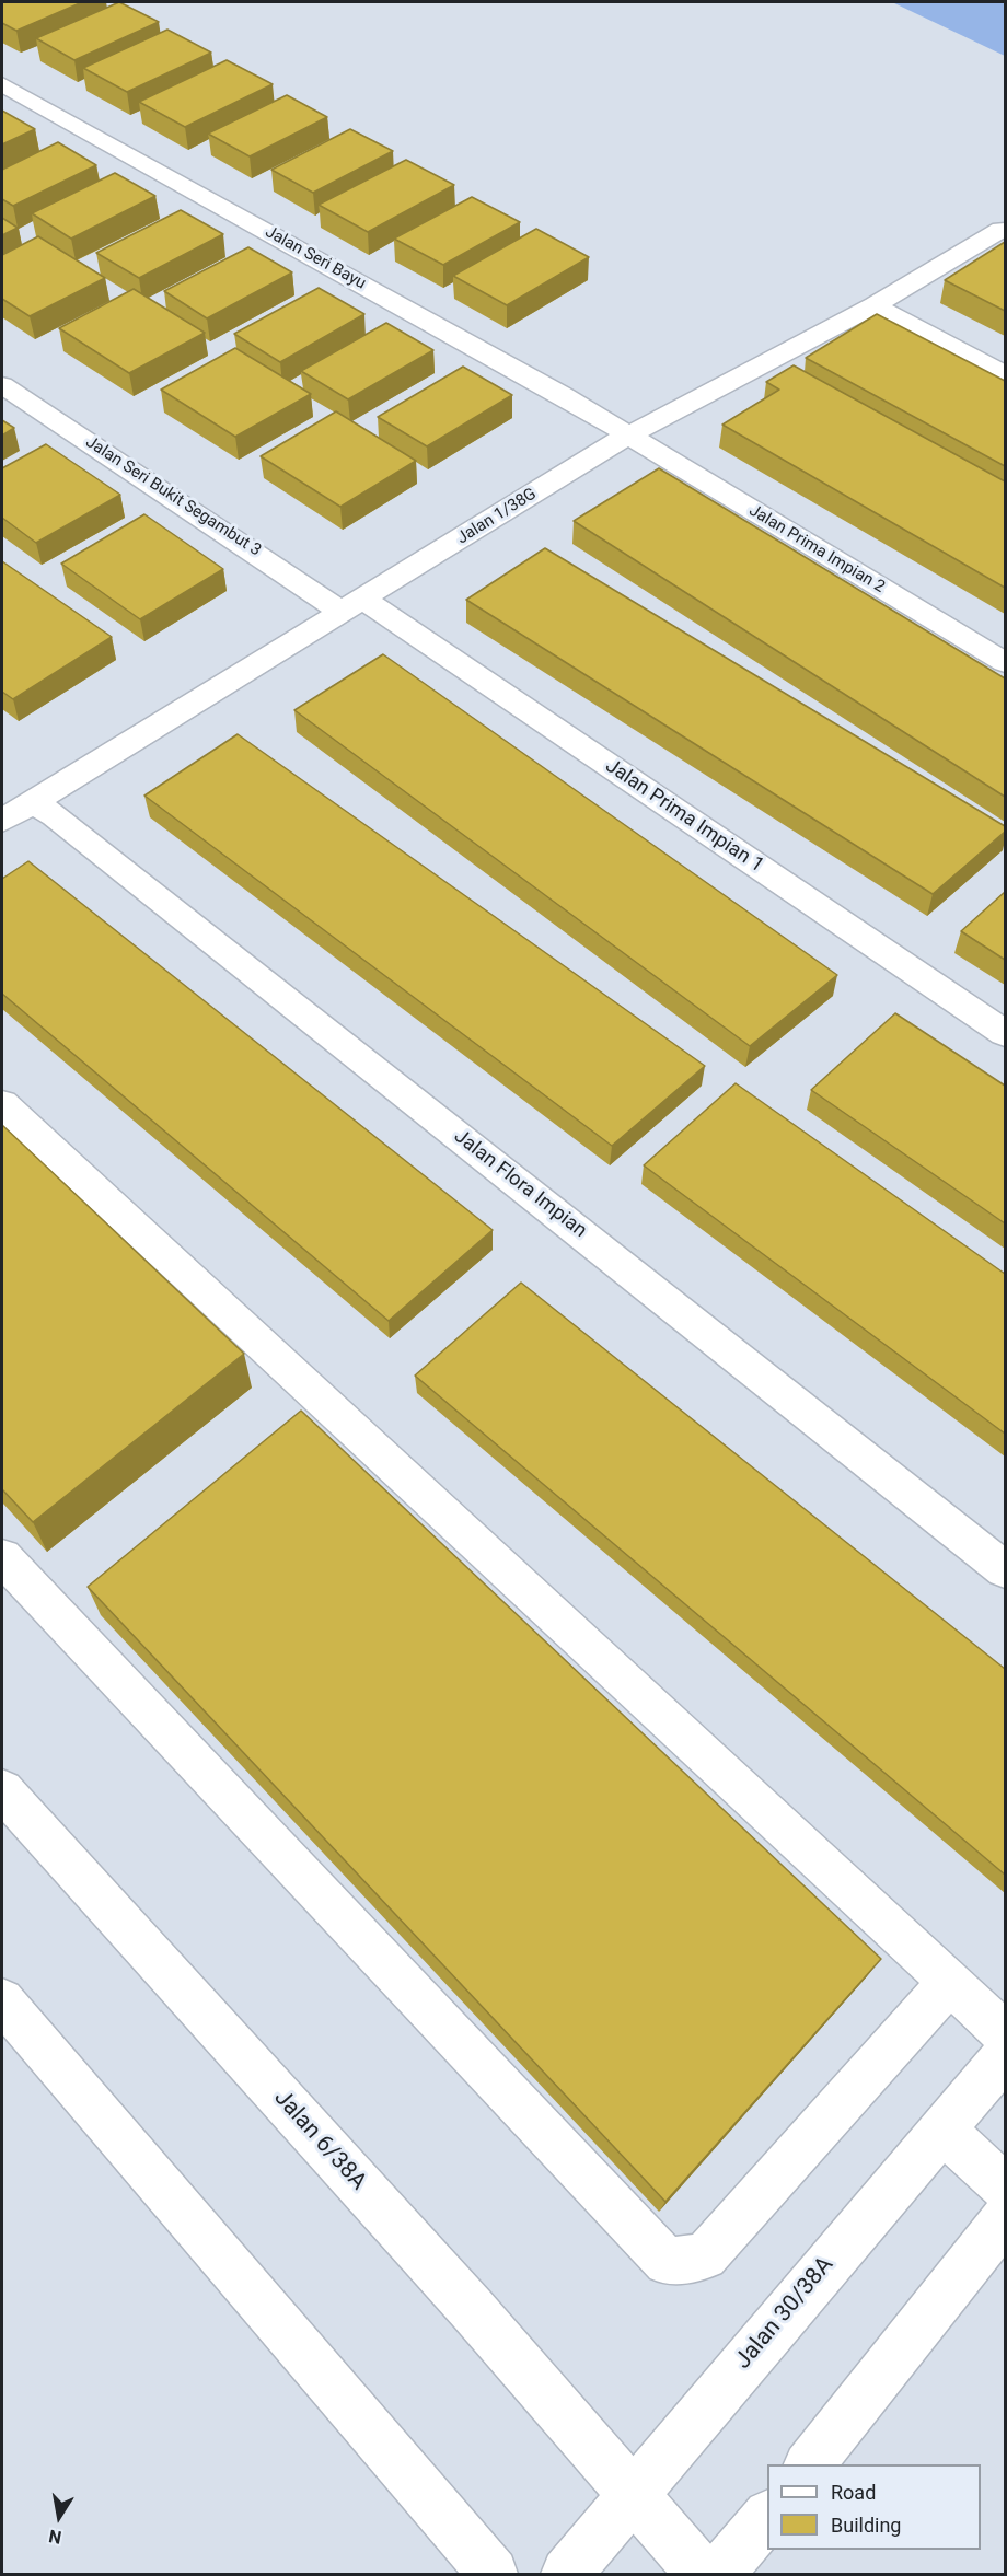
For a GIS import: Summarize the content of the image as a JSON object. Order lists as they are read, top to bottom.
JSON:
{
  "streets": {
    "street": [
      "Jalan Seri Bayu",
      "Jalan Seri Bukit Segambut 3",
      "Jalan 1/38G",
      "Jalan Prima Impian 2",
      "Jalan Prima Impian 1",
      "Jalan Flora Impian",
      "Jalan 6/38A",
      "Jalan 30/38A"
    ]
  },
  "crossings": [
    ["Jalan Seri Bayu", "Jalan 1/38G"],
    ["Jalan Seri Bayu", "Jalan Prima Impian 2"],
    ["Jalan Seri Bukit Segambut 3", "Jalan 1/38G"],
    ["Jalan Seri Bukit Segambut 3", "Jalan Prima Impian 1"],
    ["Jalan 1/38G", "Jalan Prima Impian 2"],
    ["Jalan 1/38G", "Jalan Prima Impian 1"],
    ["Jalan 1/38G", "Jalan Flora Impian"],
    ["Jalan 6/38A", "Jalan 30/38A"]
  ],
  "legend": ["Road", "Building"],
  "north": "bottom"
}
